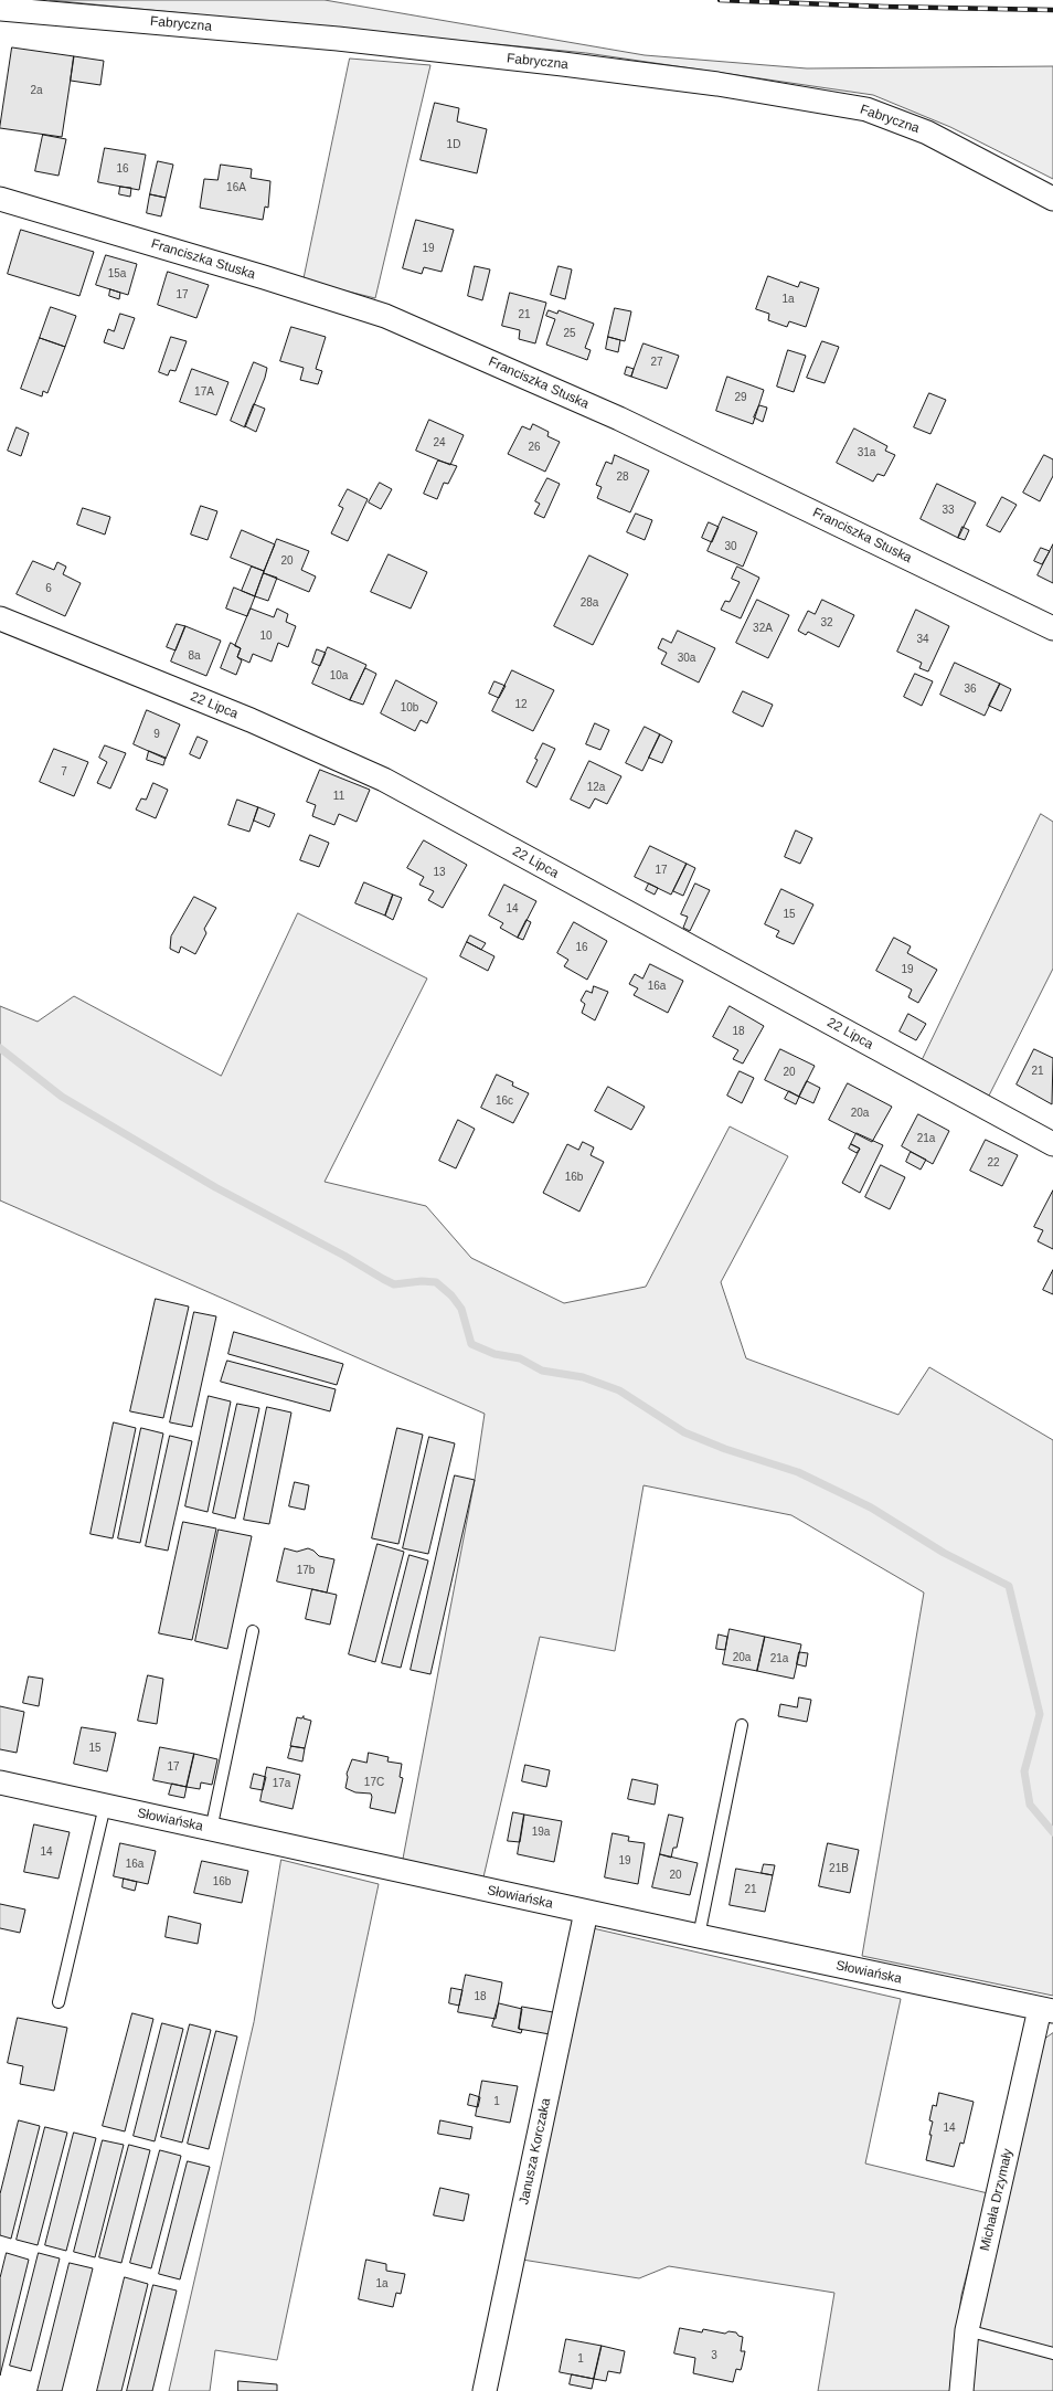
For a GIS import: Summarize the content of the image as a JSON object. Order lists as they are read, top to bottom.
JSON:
{
  "streets": {
    "street": [
      "Fabryczna",
      "Franciszka Stuska",
      "22 Lipca",
      "Słowiańska",
      "Janusza Korczaka",
      "Michała Drzymały"
    ]
  },
  "crossings": [
    ["Słowiańska", "Janusza Korczaka"],
    ["Słowiańska", "Michała Drzymały"]
  ],
  "house_numbers": [
    "2a",
    "1D",
    "16",
    "16A",
    "19",
    "15a",
    "17",
    "1a",
    "21",
    "25",
    "27",
    "17A",
    "29",
    "24",
    "26",
    "31a",
    "28",
    "33",
    "30",
    "20",
    "6",
    "28a",
    "32",
    "32A",
    "10",
    "34",
    "8a",
    "30a",
    "10a",
    "36",
    "12",
    "10b",
    "9",
    "7",
    "12a",
    "11",
    "17",
    "13",
    "14",
    "15",
    "16",
    "19",
    "16a",
    "18",
    "21",
    "20",
    "16c",
    "20a",
    "21a",
    "22",
    "16b",
    "17b",
    "20a",
    "21a",
    "15",
    "17",
    "17C",
    "17a",
    "19a",
    "14",
    "19",
    "16a",
    "21B",
    "20",
    "16b",
    "21",
    "18",
    "1",
    "14",
    "1a",
    "3",
    "1"
  ]
}
